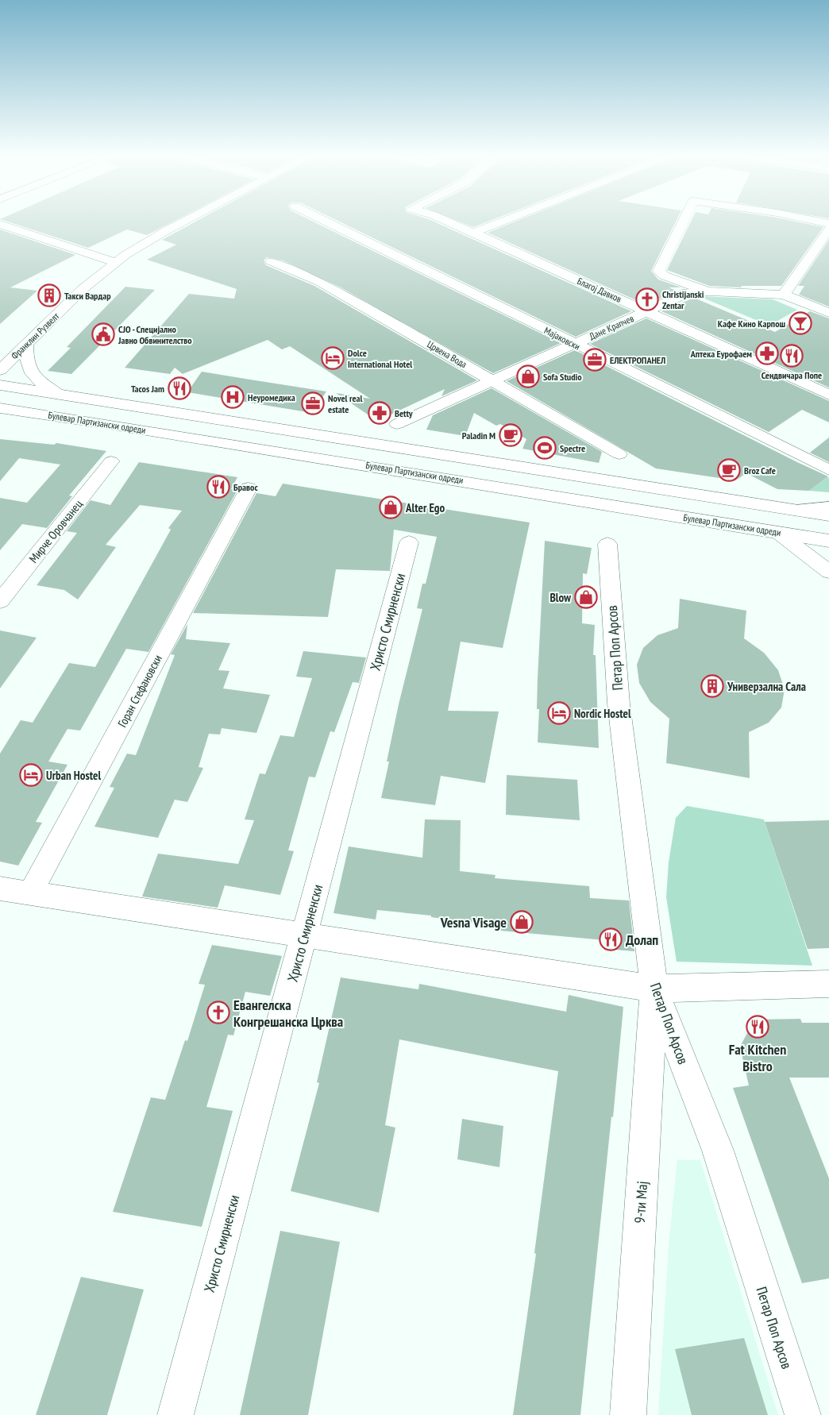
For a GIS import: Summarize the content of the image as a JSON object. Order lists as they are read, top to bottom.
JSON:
{
  "streets": {
    "street": [
      "Благој Давков",
      "Дане Крапчев",
      "Франклин Рузвелт",
      "Мајаковски",
      "Црвена Вода",
      "Булевар Партизански одреди",
      "Мирче Оровчанец",
      "Христо Смирненски",
      "Петар Поп Арсов",
      "Горан Стефановски",
      "9-ти Мај"
    ]
  },
  "crossings": [
    ["Благој Давков", "Дане Крапчев"],
    ["Дане Крапчев", "Мајаковски"],
    ["Дане Крапчев", "Црвена Вода"],
    ["Петар Поп Арсов", "9-ти Мај"]
  ],
  "places": {
    "building": ["Такси Вардар", "Универзална Сала"],
    "church": ["Christijanski Zentar", "Евангелска Конгрешанска Црква"],
    "bar": ["Кафе Кино Карпош"],
    "public building": ["СЈО - Специјално Јавно Обвинителство"],
    "pharmacy": ["Аптека Еурофаем", "Betty"],
    "restaurant": [
      "Сендвичара Попе",
      "Tacos Jam",
      "Бравос",
      "Долап",
      "Fat Kitchen Bistro"
    ],
    "hotel": ["Dolce International Hotel", "Nordic Hostel", "Urban Hostel"],
    "office": ["ЕЛЕКТРОПАНЕЛ", "Novel real estate"],
    "shop": [
      "Sofa Studio",
      "Alter Ego",
      "Blow",
      "Vesna Visage"
    ],
    "hospital": ["Неуромедика"],
    "cafe": ["Paladin M", "Broz Cafe"],
    "sports": ["Spectre"]
  }
}
